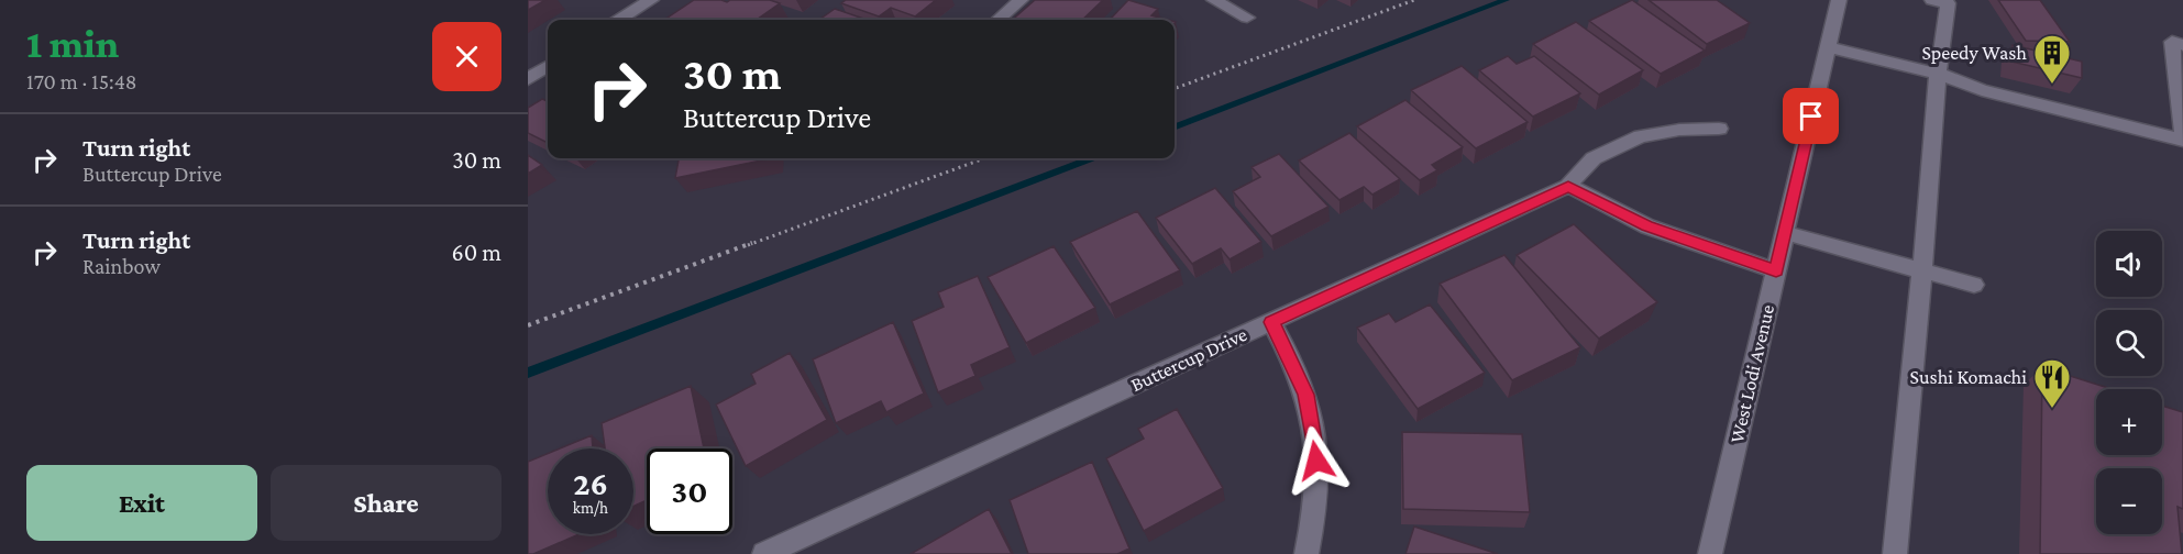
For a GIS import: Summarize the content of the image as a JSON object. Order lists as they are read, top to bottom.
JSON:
{
  "streets": {
    "street": ["Buttercup Drive", "West Lodi Avenue"]
  },
  "places": {
    "building": ["Speedy Wash"],
    "restaurant": ["Sushi Komachi"]
  },
  "page": {
    "heading": ["1 min", "170 m · 15:48"],
    "turn": ["30 m", "Buttercup Drive"],
    "list": [
      {
        "name": "Turn right",
        "note": "Buttercup Drive",
        "value": "30 m"
      },
      {
        "name": "Turn right",
        "note": "Rainbow",
        "value": "60 m"
      }
    ],
    "map_buttons": ["+", "−"],
    "speed": "26 km/h",
    "limit": "30",
    "buttons": ["Exit", "Share"]
  }
}
